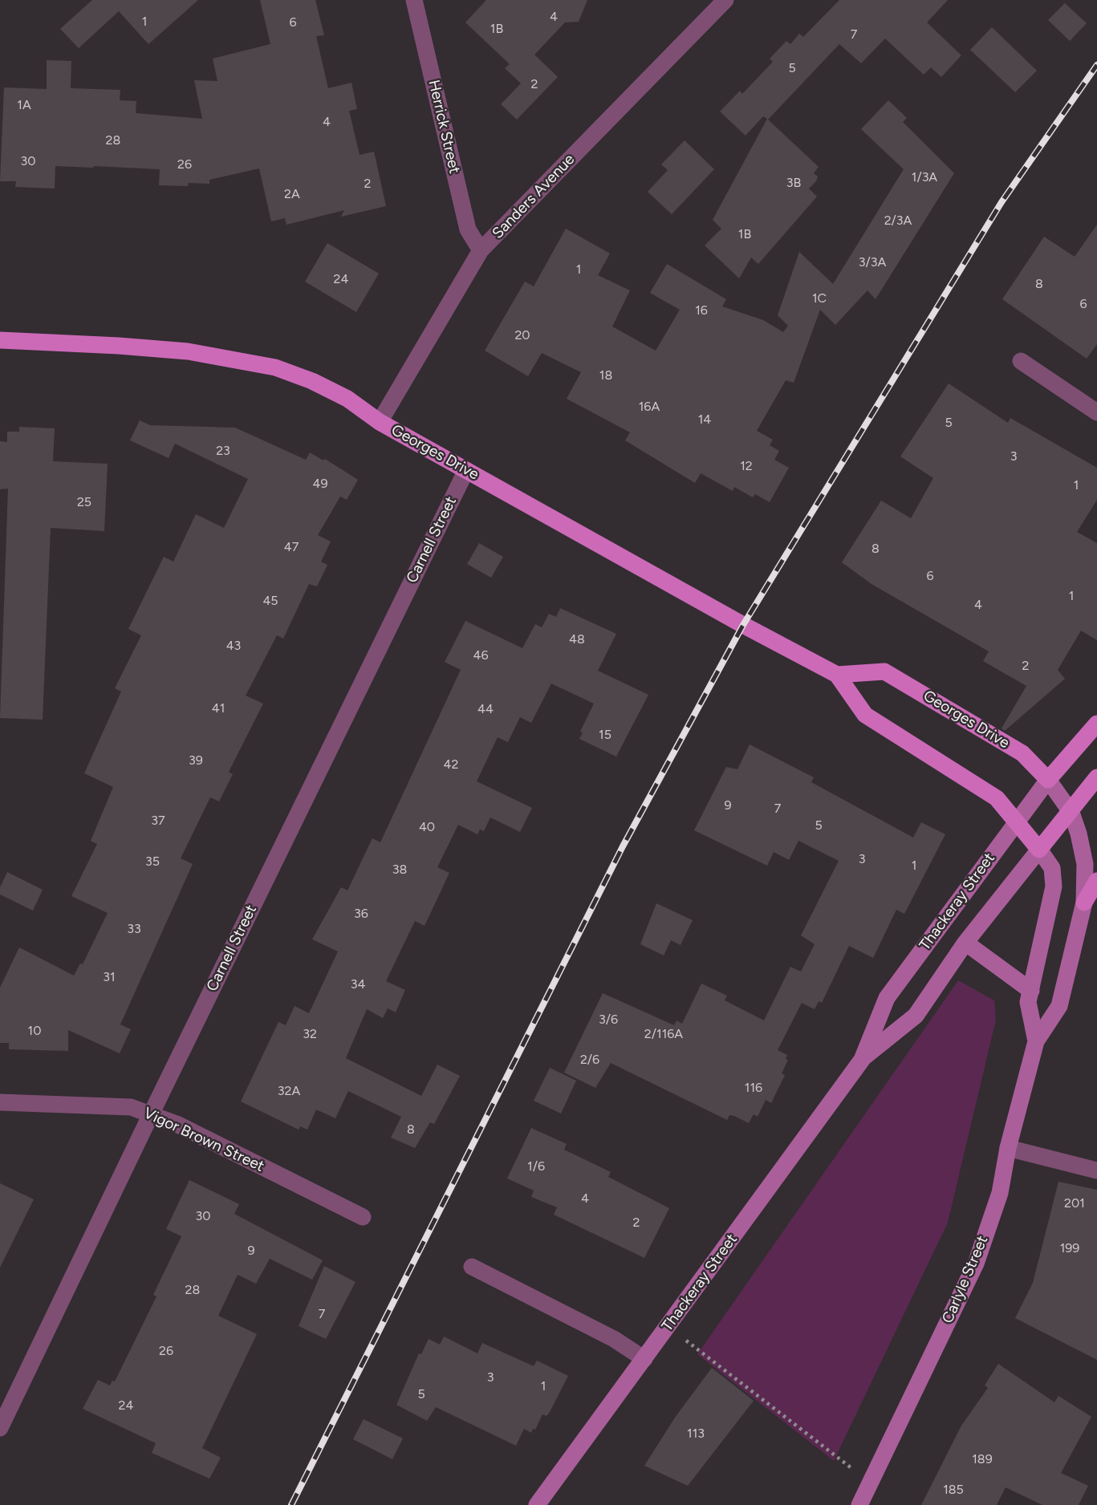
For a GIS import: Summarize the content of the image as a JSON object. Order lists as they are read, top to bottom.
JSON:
{
  "streets": {
    "main road": ["Georges Drive", "Thackeray Street", "Carlyle Street"],
    "street": [
      "Herrick Street",
      "Sanders Avenue",
      "Carnell Street",
      "Vigor Brown Street"
    ]
  },
  "crossings": [
    ["Herrick Street", "Sanders Avenue"],
    ["Sanders Avenue", "Georges Drive"],
    ["Georges Drive", "Carnell Street"],
    ["Georges Drive", "Thackeray Street"],
    ["Georges Drive", "Carlyle Street"],
    ["Carnell Street", "Vigor Brown Street"],
    ["Thackeray Street", "Carlyle Street"]
  ],
  "house_numbers": [
    "4",
    "1",
    "6",
    "1B",
    "7",
    "5",
    "2",
    "1A",
    "4",
    "28",
    "30",
    "26",
    "1/3A",
    "3B",
    "2",
    "2A",
    "2/3A",
    "1B",
    "3/3A",
    "1",
    "24",
    "8",
    "1C",
    "6",
    "16",
    "20",
    "18",
    "16A",
    "14",
    "5",
    "23",
    "3",
    "12",
    "49",
    "1",
    "25",
    "47",
    "8",
    "6",
    "1",
    "45",
    "4",
    "48",
    "43",
    "46",
    "2",
    "41",
    "44",
    "15",
    "39",
    "42",
    "9",
    "7",
    "37",
    "5",
    "40",
    "3",
    "35",
    "1",
    "38",
    "36",
    "33",
    "31",
    "34",
    "3/6",
    "10",
    "32",
    "2/116A",
    "2/6",
    "116",
    "32A",
    "8",
    "1/6",
    "4",
    "201",
    "30",
    "2",
    "199",
    "9",
    "28",
    "7",
    "26",
    "3",
    "1",
    "5",
    "24",
    "113",
    "189",
    "185"
  ]
}
